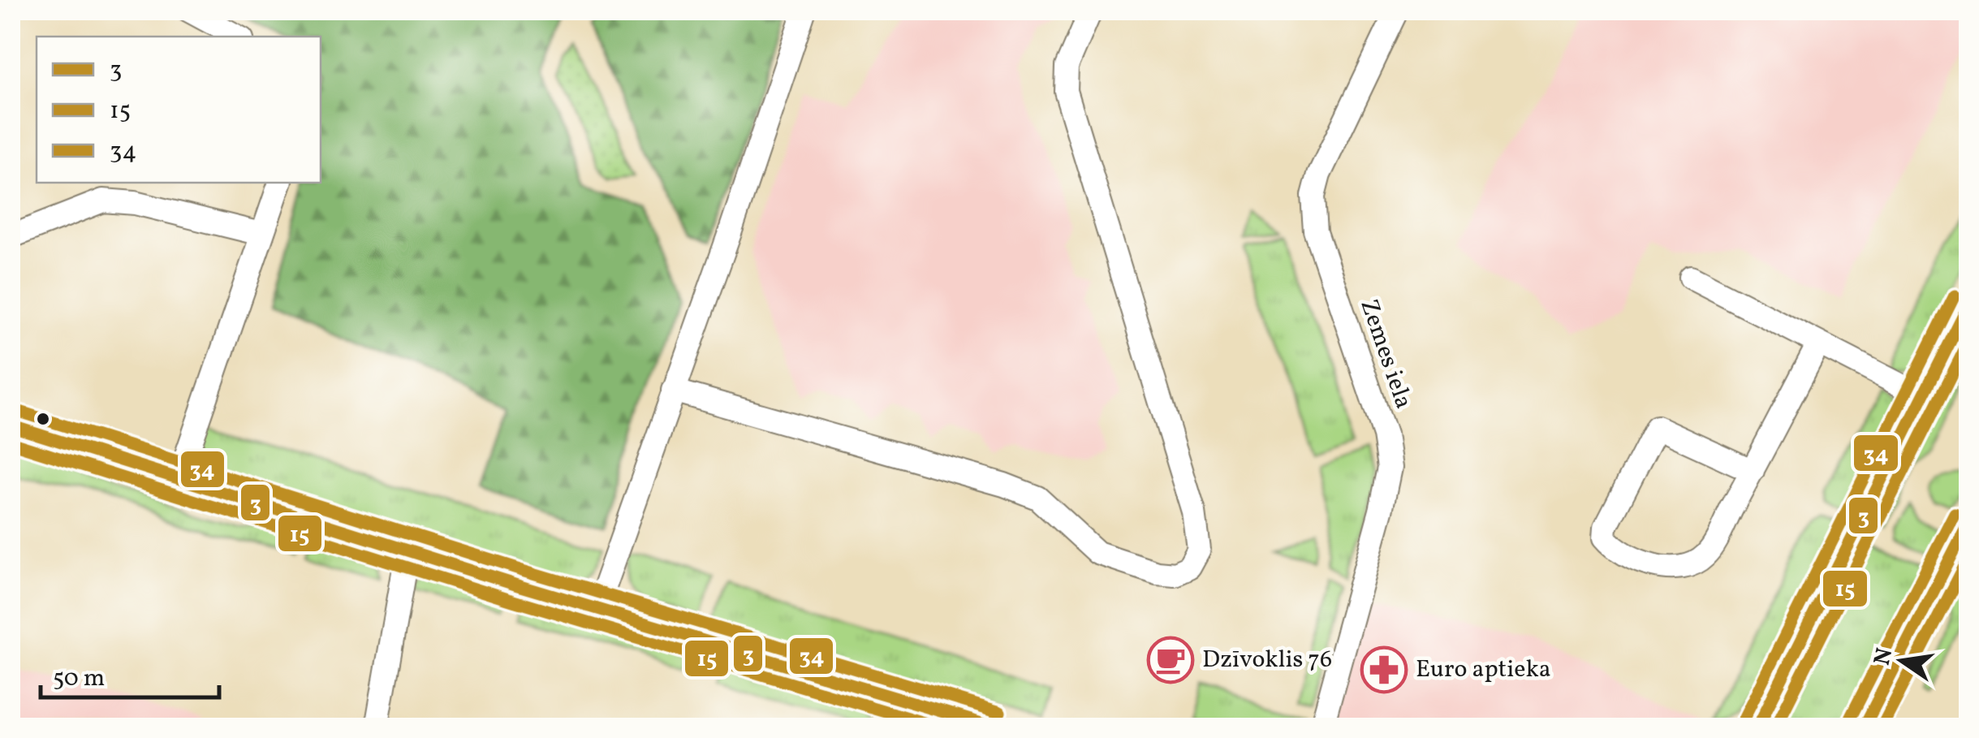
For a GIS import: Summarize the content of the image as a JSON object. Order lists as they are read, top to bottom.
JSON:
{
  "streets": {
    "street": ["Zemes iela"]
  },
  "places": {
    "cafe": ["Dzīvoklis 76"],
    "pharmacy": ["Euro aptieka"]
  },
  "lines": ["transit line 34", "transit line 3", "transit line 15"],
  "legend": ["3", "15", "34"],
  "scale_bar": "50 m",
  "north": "left"
}
